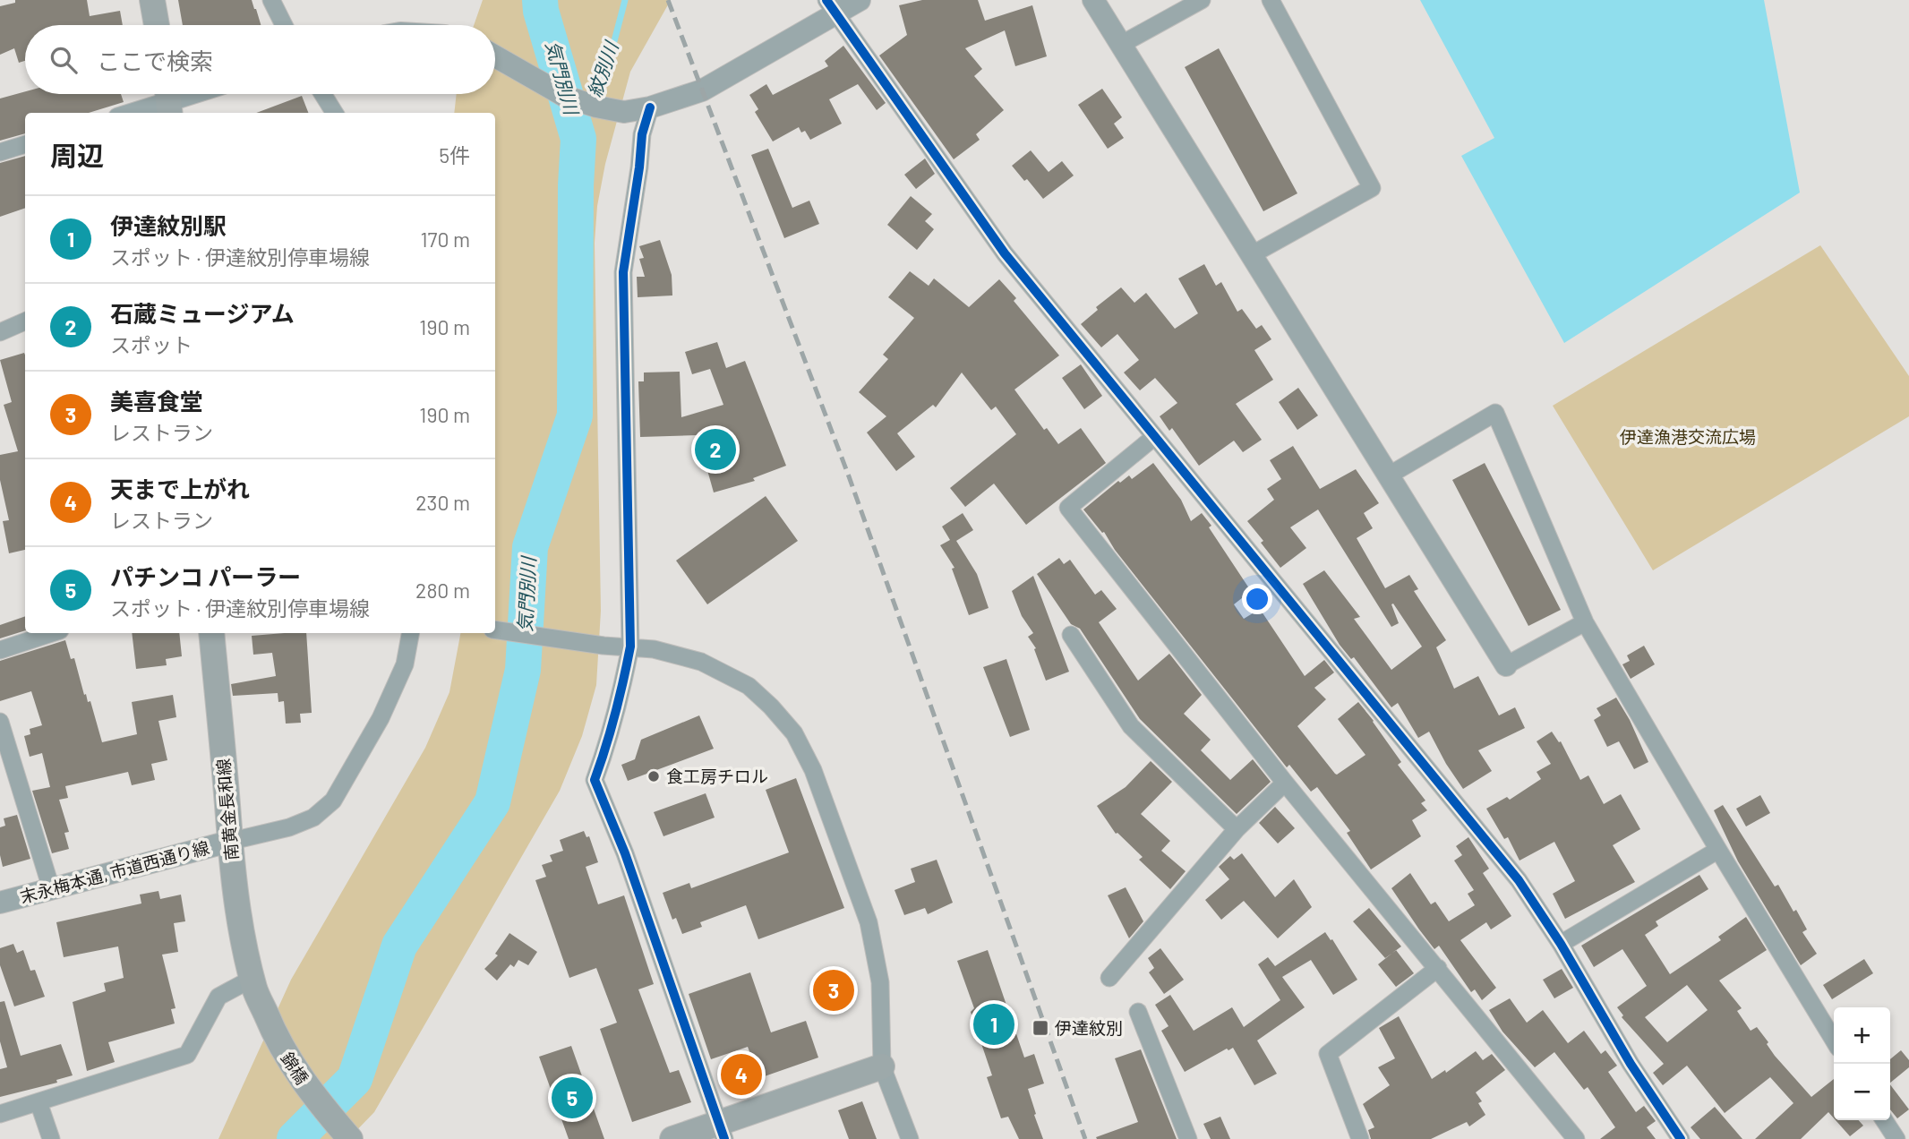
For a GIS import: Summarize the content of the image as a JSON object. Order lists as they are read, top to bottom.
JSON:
{
  "streets": {
    "main road": ["南黄金長和線", "錦橋"],
    "street": ["末永梅本通, 市道西通り線"]
  },
  "crossings": [
    ["南黄金長和線", "末永梅本通, 市道西通り線"],
    ["南黄金長和線", "錦橋"]
  ],
  "water": ["紋別川", "気門別川"],
  "parks": ["伊達漁港交流広場"],
  "places": {
    "other": ["食工房チロル"],
    "transit": ["伊達紋別"]
  },
  "page": {
    "search": "ここで検索",
    "heading": ["周辺", "5件"],
    "list": [
      {
        "mark": "1",
        "name": "伊達紋別駅",
        "note": "スポット · 伊達紋別停車場線",
        "value": "170 m"
      },
      {
        "mark": "2",
        "name": "石蔵ミュージアム",
        "note": "スポット",
        "value": "190 m"
      },
      {
        "mark": "3",
        "name": "美喜食堂",
        "note": "レストラン",
        "value": "190 m"
      },
      {
        "mark": "4",
        "name": "天まで上がれ",
        "note": "レストラン",
        "value": "230 m"
      },
      {
        "mark": "5",
        "name": "パチンコ パーラー",
        "note": "スポット · 伊達紋別停車場線",
        "value": "280 m"
      }
    ],
    "pins": [
      "2",
      "3",
      "1",
      "4",
      "5"
    ],
    "map_buttons": ["+", "−"]
  }
}
